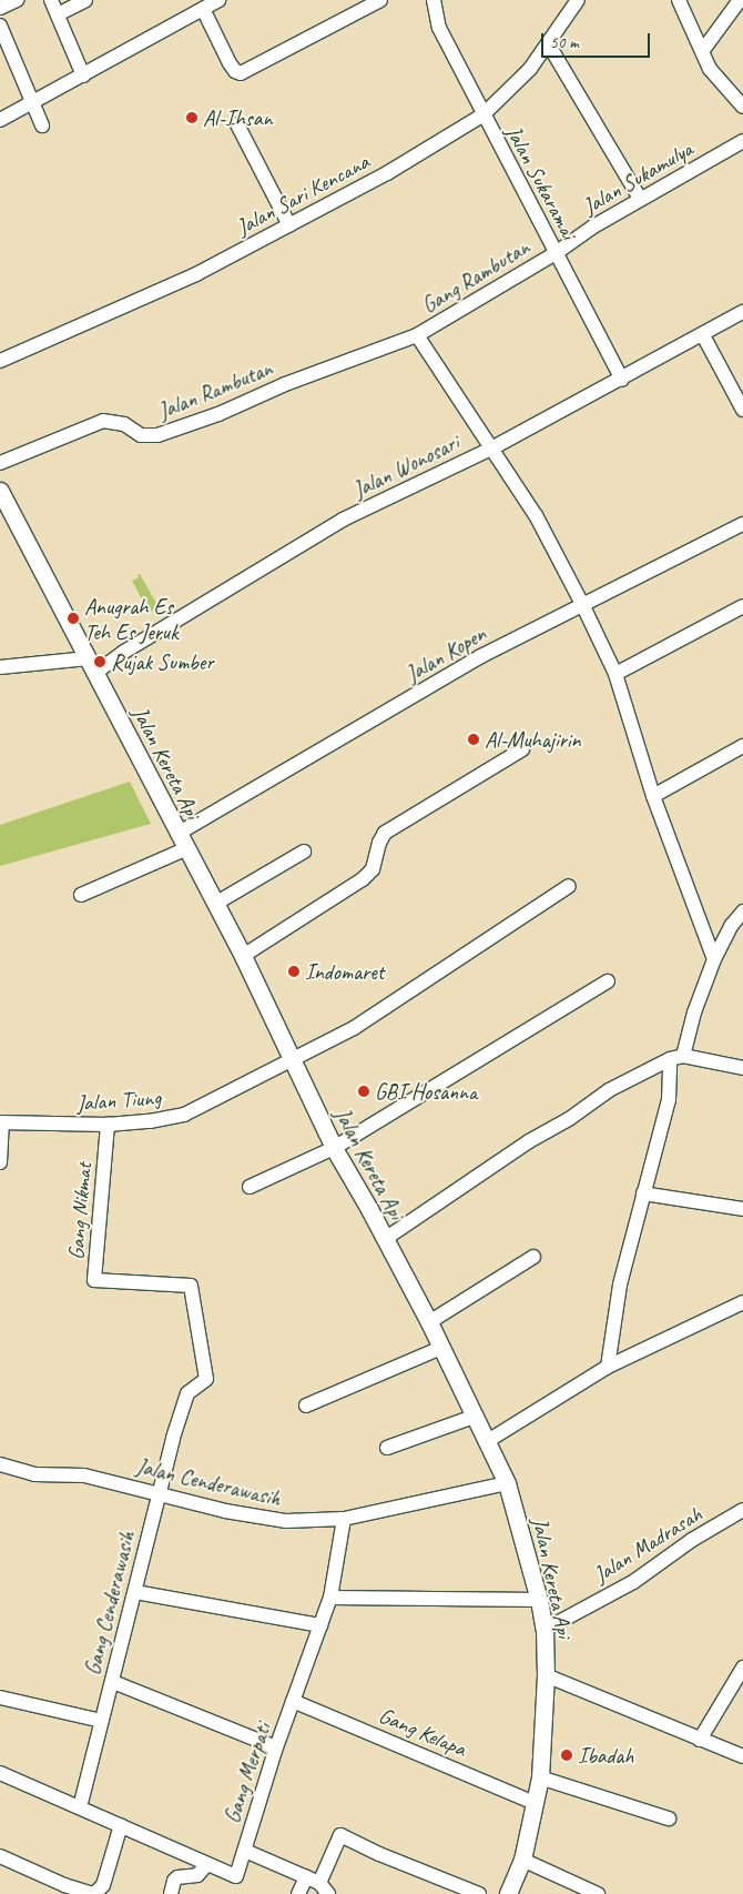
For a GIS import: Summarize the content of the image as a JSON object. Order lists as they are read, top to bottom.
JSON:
{
  "streets": {
    "street": [
      "Jalan Sukamulya",
      "Jalan Sukaramai",
      "Jalan Sari Kencana",
      "Gang Rambutan",
      "Jalan Rambutan",
      "Jalan Wonosari",
      "Jalan Kopen",
      "Jalan Kereta Api",
      "Jalan Tiung",
      "Gang Nikmat",
      "Jalan Cenderawasih",
      "Jalan Madrasah",
      "Gang Cenderawasih",
      "Gang Kelapa",
      "Gang Merpati"
    ]
  },
  "crossings": [
    ["Jalan Sukamulya", "Jalan Sukaramai"],
    ["Jalan Sukamulya", "Gang Rambutan"],
    ["Jalan Sukaramai", "Jalan Sari Kencana"],
    ["Jalan Sukaramai", "Gang Rambutan"],
    ["Jalan Sukaramai", "Jalan Wonosari"],
    ["Gang Rambutan", "Jalan Rambutan"],
    ["Jalan Wonosari", "Jalan Kereta Api"],
    ["Jalan Kopen", "Jalan Kereta Api"],
    ["Jalan Kereta Api", "Jalan Tiung"],
    ["Jalan Kereta Api", "Jalan Cenderawasih"],
    ["Jalan Kereta Api", "Jalan Madrasah"],
    ["Jalan Kereta Api", "Gang Kelapa"],
    ["Jalan Tiung", "Gang Nikmat"],
    ["Gang Nikmat", "Jalan Cenderawasih"],
    ["Gang Nikmat", "Gang Cenderawasih"],
    ["Jalan Cenderawasih", "Gang Cenderawasih"],
    ["Jalan Cenderawasih", "Gang Merpati"],
    ["Gang Cenderawasih", "Gang Merpati"],
    ["Gang Kelapa", "Gang Merpati"]
  ],
  "places": [
    "Al-Ihsan",
    "Anugrah Es Teh Es Jeruk",
    "Rujak Sumber",
    "Al-Muhajirin",
    "Indomaret",
    "GBI Hosanna",
    "Ibadah"
  ],
  "scale_bar": "50 m"
}
